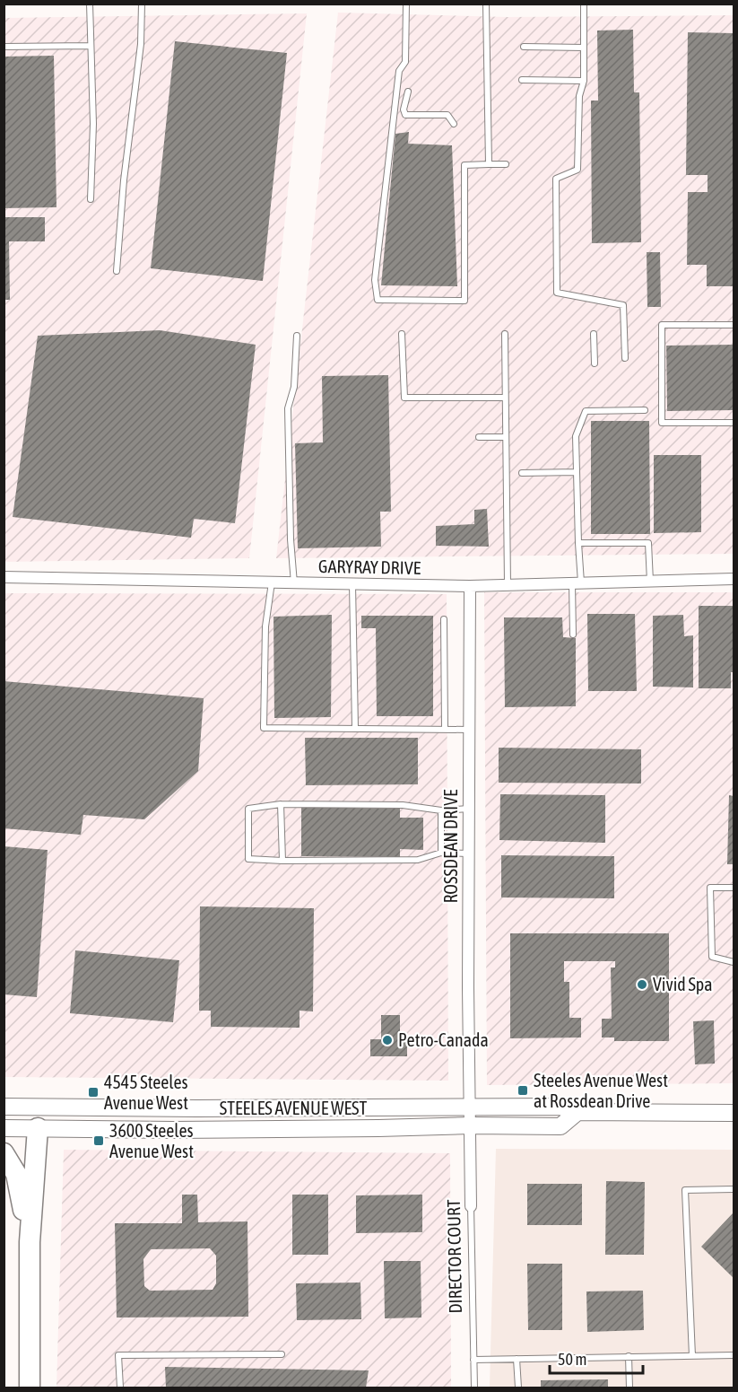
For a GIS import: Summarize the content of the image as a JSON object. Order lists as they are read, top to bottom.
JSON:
{
  "streets": {
    "main road": ["STEELES AVENUE WEST"],
    "street": ["GARYRAY DRIVE", "ROSSDEAN DRIVE", "DIRECTOR COURT"]
  },
  "crossings": [
    ["GARYRAY DRIVE", "ROSSDEAN DRIVE"],
    ["ROSSDEAN DRIVE", "STEELES AVENUE WEST"],
    ["ROSSDEAN DRIVE", "DIRECTOR COURT"],
    ["STEELES AVENUE WEST", "DIRECTOR COURT"]
  ],
  "places": {
    "other": ["Vivid Spa", "Petro-Canada"],
    "transit": ["Steeles Avenue West at Rossdean Drive", "4545 Steeles Avenue West", "3600 Steeles Avenue West"]
  },
  "scale_bar": "50 m"
}
